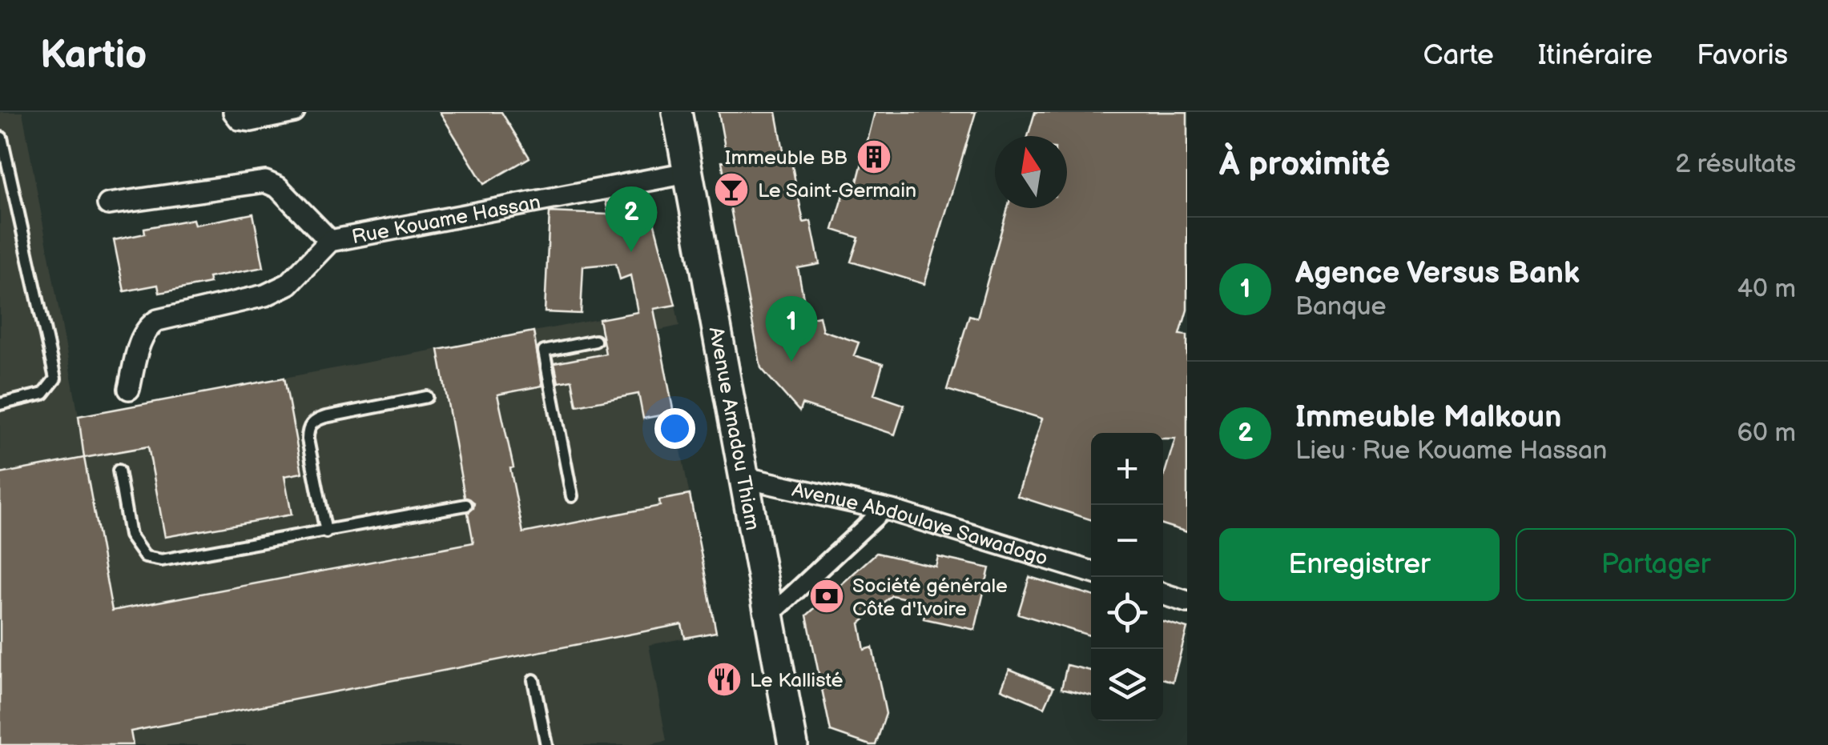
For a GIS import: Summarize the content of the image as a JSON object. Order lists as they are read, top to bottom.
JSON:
{
  "streets": {
    "main road": ["Avenue Amadou Thiam"],
    "street": ["Rue Kouame Hassan", "Avenue Abdoulaye Sawadogo"]
  },
  "crossings": [
    ["Rue Kouame Hassan", "Avenue Amadou Thiam"],
    ["Avenue Amadou Thiam", "Avenue Abdoulaye Sawadogo"]
  ],
  "places": {
    "building": ["Immeuble BB"],
    "bar": ["Le Saint-Germain"],
    "bank": ["Société générale Côte d'Ivoire"],
    "restaurant": ["Le Kallisté"]
  },
  "north": "top",
  "page": {
    "header": "Kartio",
    "nav": ["Carte", "Itinéraire", "Favoris"],
    "heading": ["À proximité", "2 résultats"],
    "pins": ["2", "1"],
    "list": [
      {
        "mark": "1",
        "name": "Agence Versus Bank",
        "note": "Banque",
        "value": "40 m"
      },
      {
        "mark": "2",
        "name": "Immeuble Malkoun",
        "note": "Lieu · Rue Kouame Hassan",
        "value": "60 m"
      }
    ],
    "map_buttons": ["+", "−"],
    "buttons": ["Enregistrer", "Partager"]
  }
}
